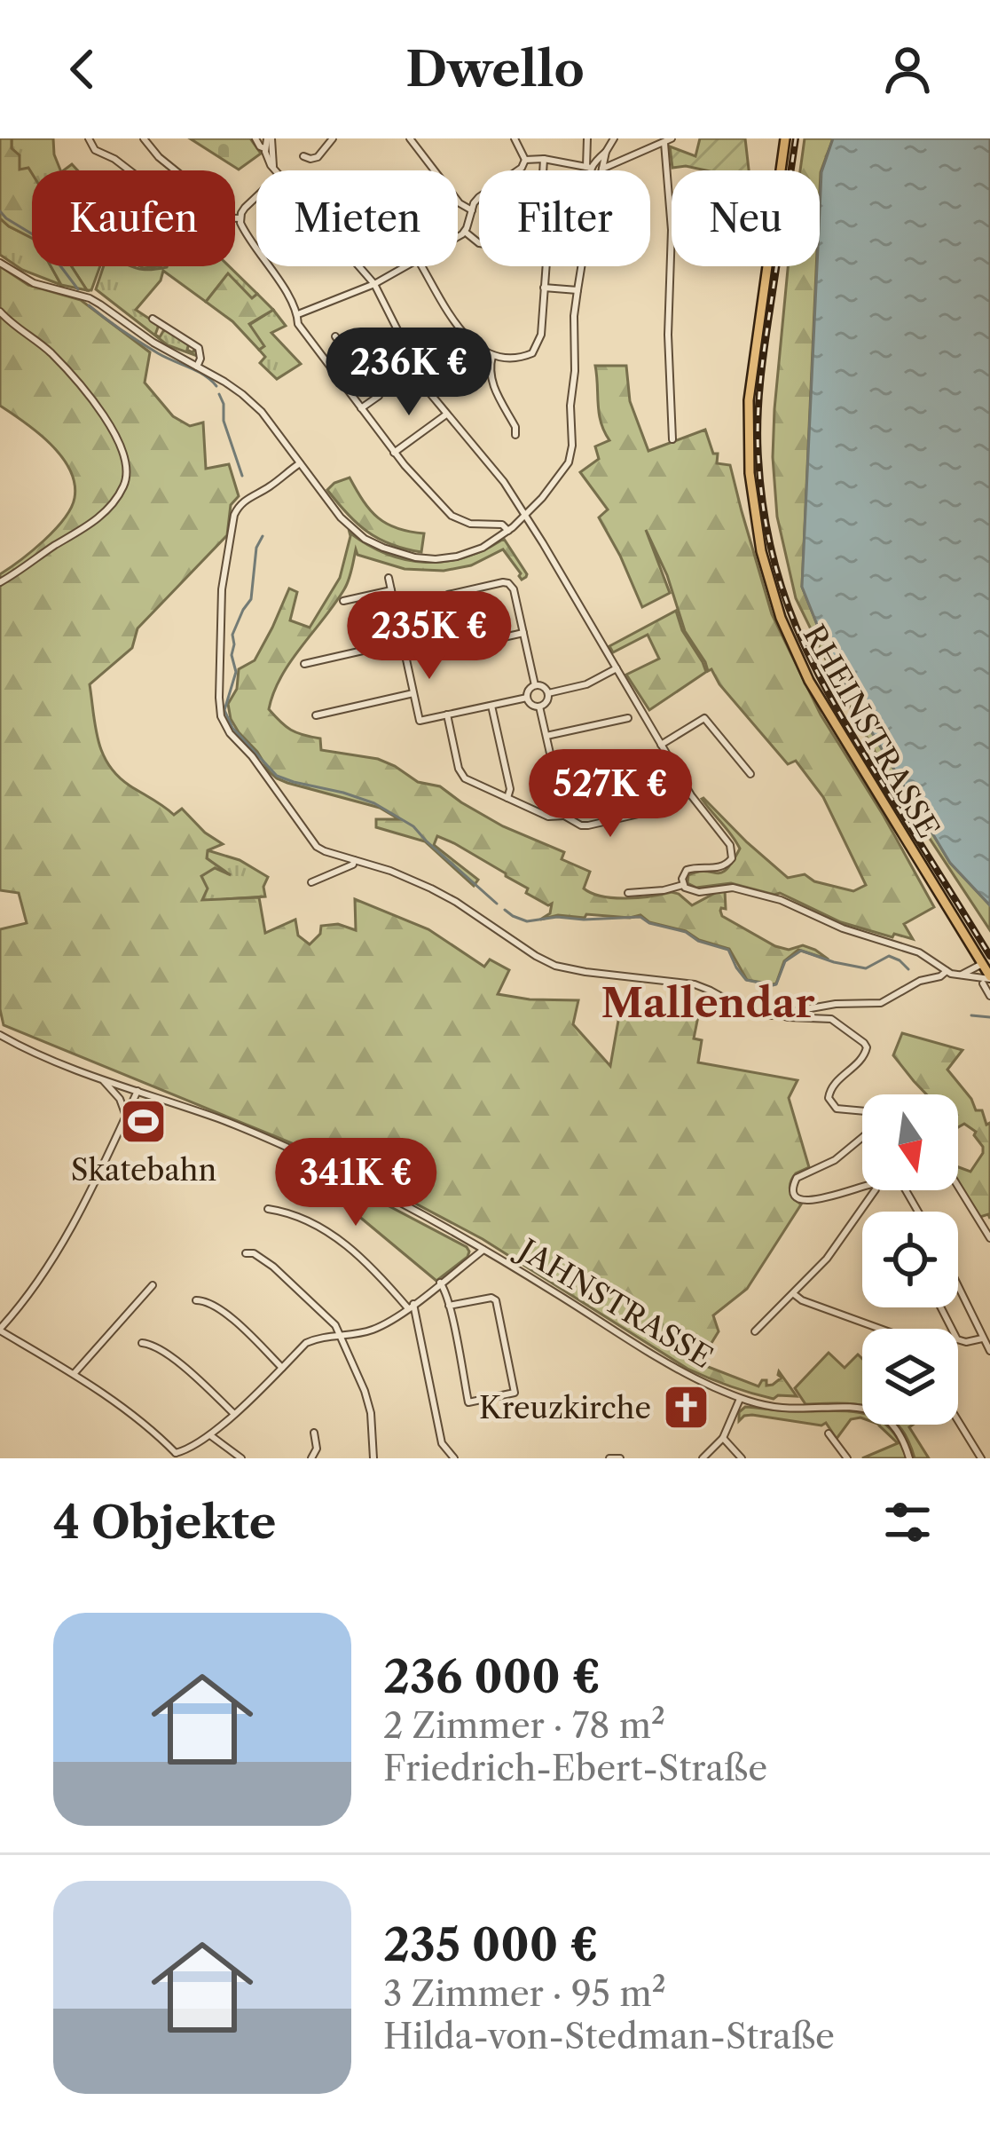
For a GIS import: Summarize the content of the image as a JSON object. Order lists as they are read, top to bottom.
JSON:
{
  "streets": {
    "main road": ["RHEINSTRASSE"],
    "street": ["JAHNSTRASSE"]
  },
  "districts": ["Mallendar"],
  "places": {
    "sports": ["Skatebahn"],
    "church": ["Kreuzkirche"]
  },
  "north": "bottom",
  "page": {
    "header": "Dwello",
    "chip": [
      "Kaufen",
      "Mieten",
      "Filter",
      "Neu"
    ],
    "price": [
      "236K €",
      "235K €",
      "527K €",
      "341K €"
    ],
    "heading": "4 Objekte",
    "list": [
      {
        "name": "236 000 €",
        "note": "2 Zimmer · 78 m² · Friedrich-Ebert-Straße"
      },
      {
        "name": "235 000 €",
        "note": "3 Zimmer · 95 m² · Hilda-von-Stedman-Straße"
      }
    ]
  }
}
